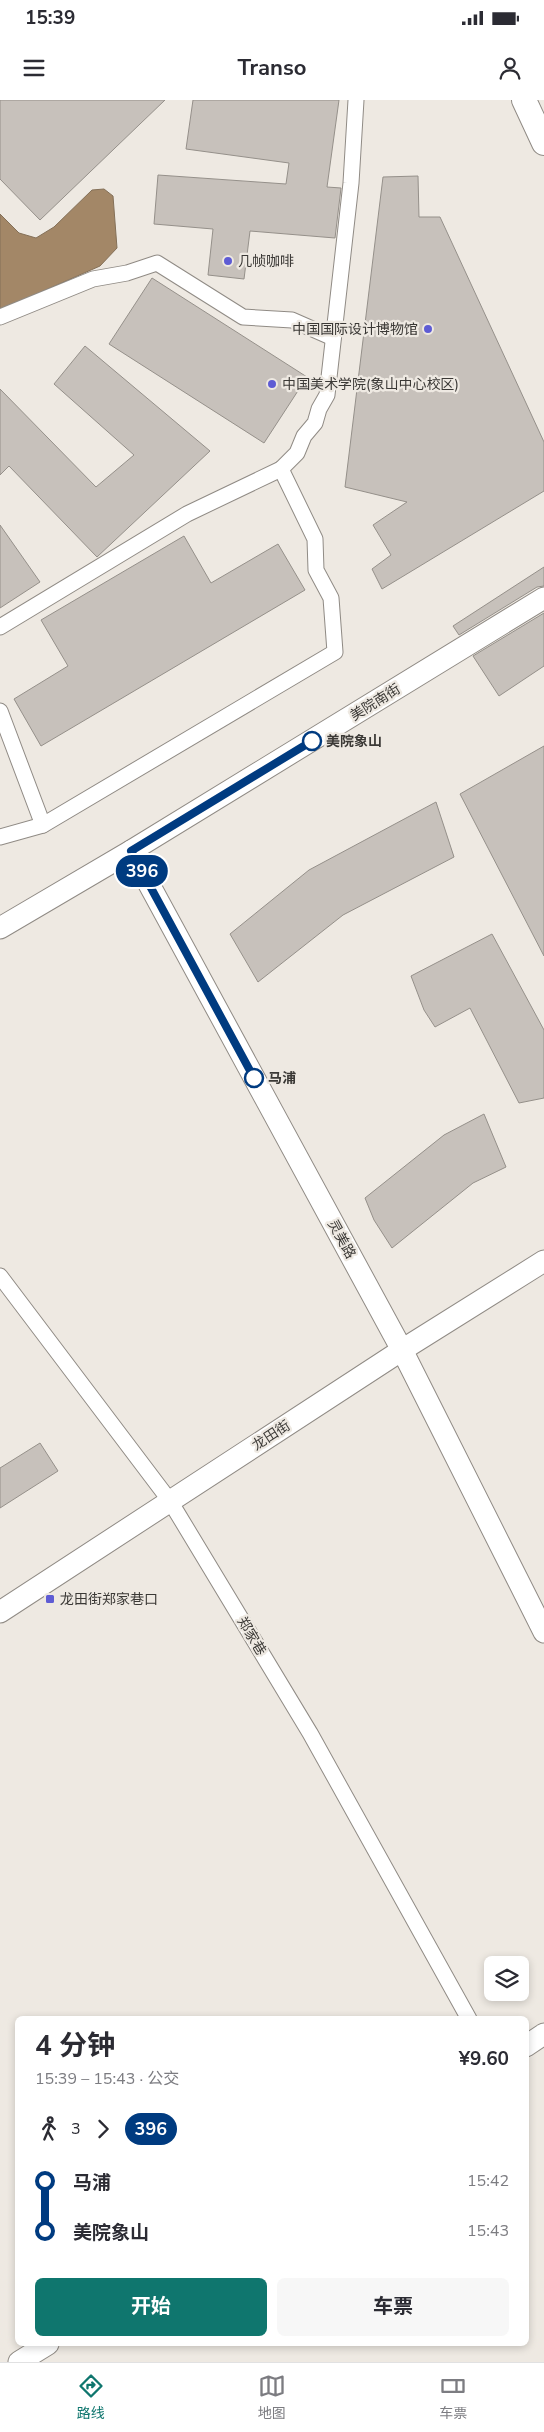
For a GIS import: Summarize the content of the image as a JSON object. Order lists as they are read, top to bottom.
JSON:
{
  "streets": {
    "street": [
      "美院南街",
      "灵美路",
      "龙田街",
      "郑家巷"
    ]
  },
  "crossings": [
    ["美院南街", "灵美路"],
    ["灵美路", "龙田街"],
    ["龙田街", "郑家巷"]
  ],
  "places": {
    "other": [
      "几帧咖啡",
      "中国国际设计博物馆",
      "中国美术学院(象山中心校区)",
      "美院象山",
      "马浦"
    ],
    "transit": ["龙田街郑家巷口"]
  },
  "lines": ["bus line 396"],
  "page": {
    "status": "15:39",
    "header": "Transo",
    "on_map": "396",
    "heading": ["4 分钟", "15:39 – 15:43 · 公交", "¥9.60"],
    "legs": ["3", "396"],
    "list": [
      {
        "name": "马浦",
        "value": "15:42"
      },
      {
        "name": "美院象山",
        "value": "15:43"
      }
    ],
    "buttons": ["开始", "车票"],
    "tabs": ["路线", "地图", "车票"]
  }
}
